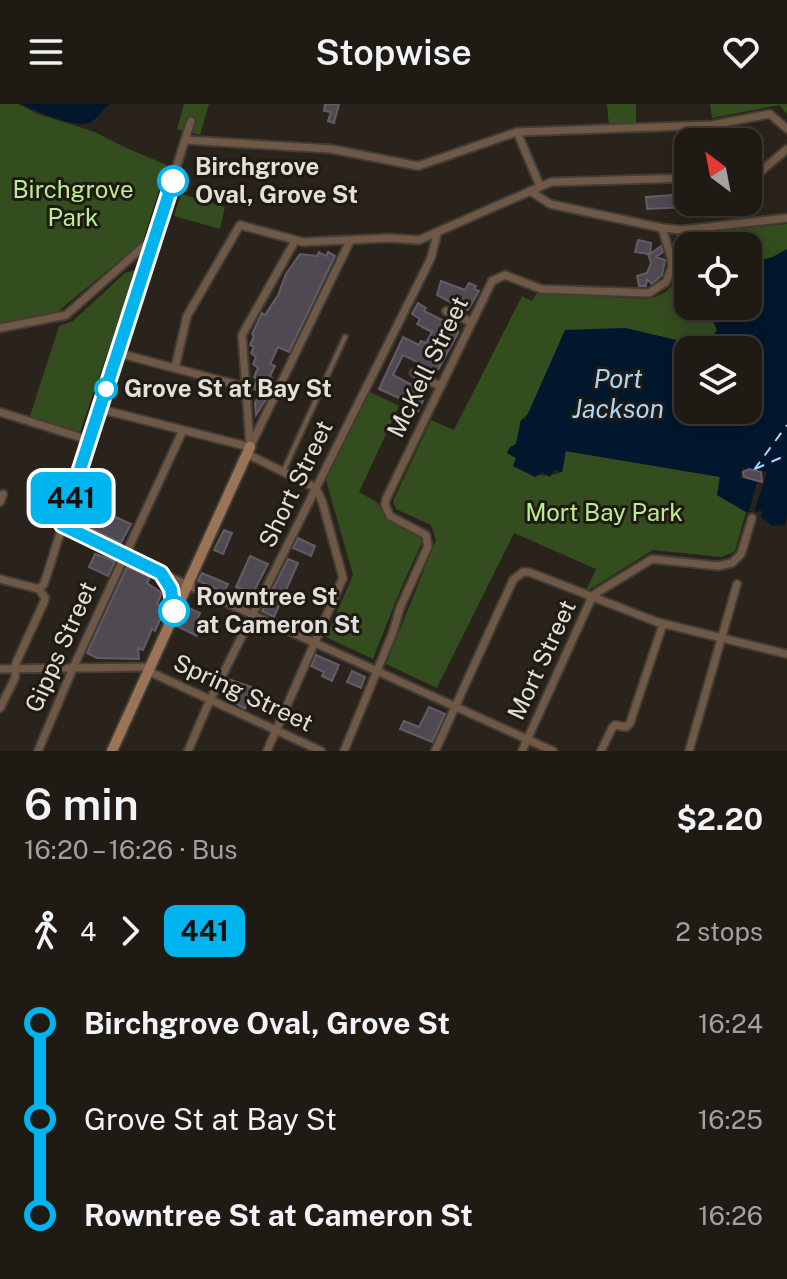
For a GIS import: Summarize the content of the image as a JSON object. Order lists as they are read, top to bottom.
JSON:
{
  "streets": {
    "street": [
      "McKell Street",
      "Short Street",
      "Gipps Street",
      "Mort Street",
      "Spring Street"
    ]
  },
  "crossings": [
    ["Short Street", "Spring Street"],
    ["Gipps Street", "Spring Street"]
  ],
  "water": ["Port Jackson"],
  "parks": ["Birchgrove Park", "Mort Bay Park"],
  "places": ["Birchgrove Oval, Grove St", "Grove St at Bay St", "Rowntree St at Cameron St"],
  "lines": ["bus line 441"],
  "north": "top left",
  "page": {
    "header": "Stopwise",
    "on_map": "441",
    "heading": ["6 min", "16:20 – 16:26 · Bus", "$2.20"],
    "legs": ["4", "441", "2 stops"],
    "list": [
      {
        "name": "Birchgrove Oval, Grove St",
        "value": "16:24"
      },
      {
        "name": "Grove St at Bay St",
        "value": "16:25"
      },
      {
        "name": "Rowntree St at Cameron St",
        "value": "16:26"
      }
    ]
  }
}
